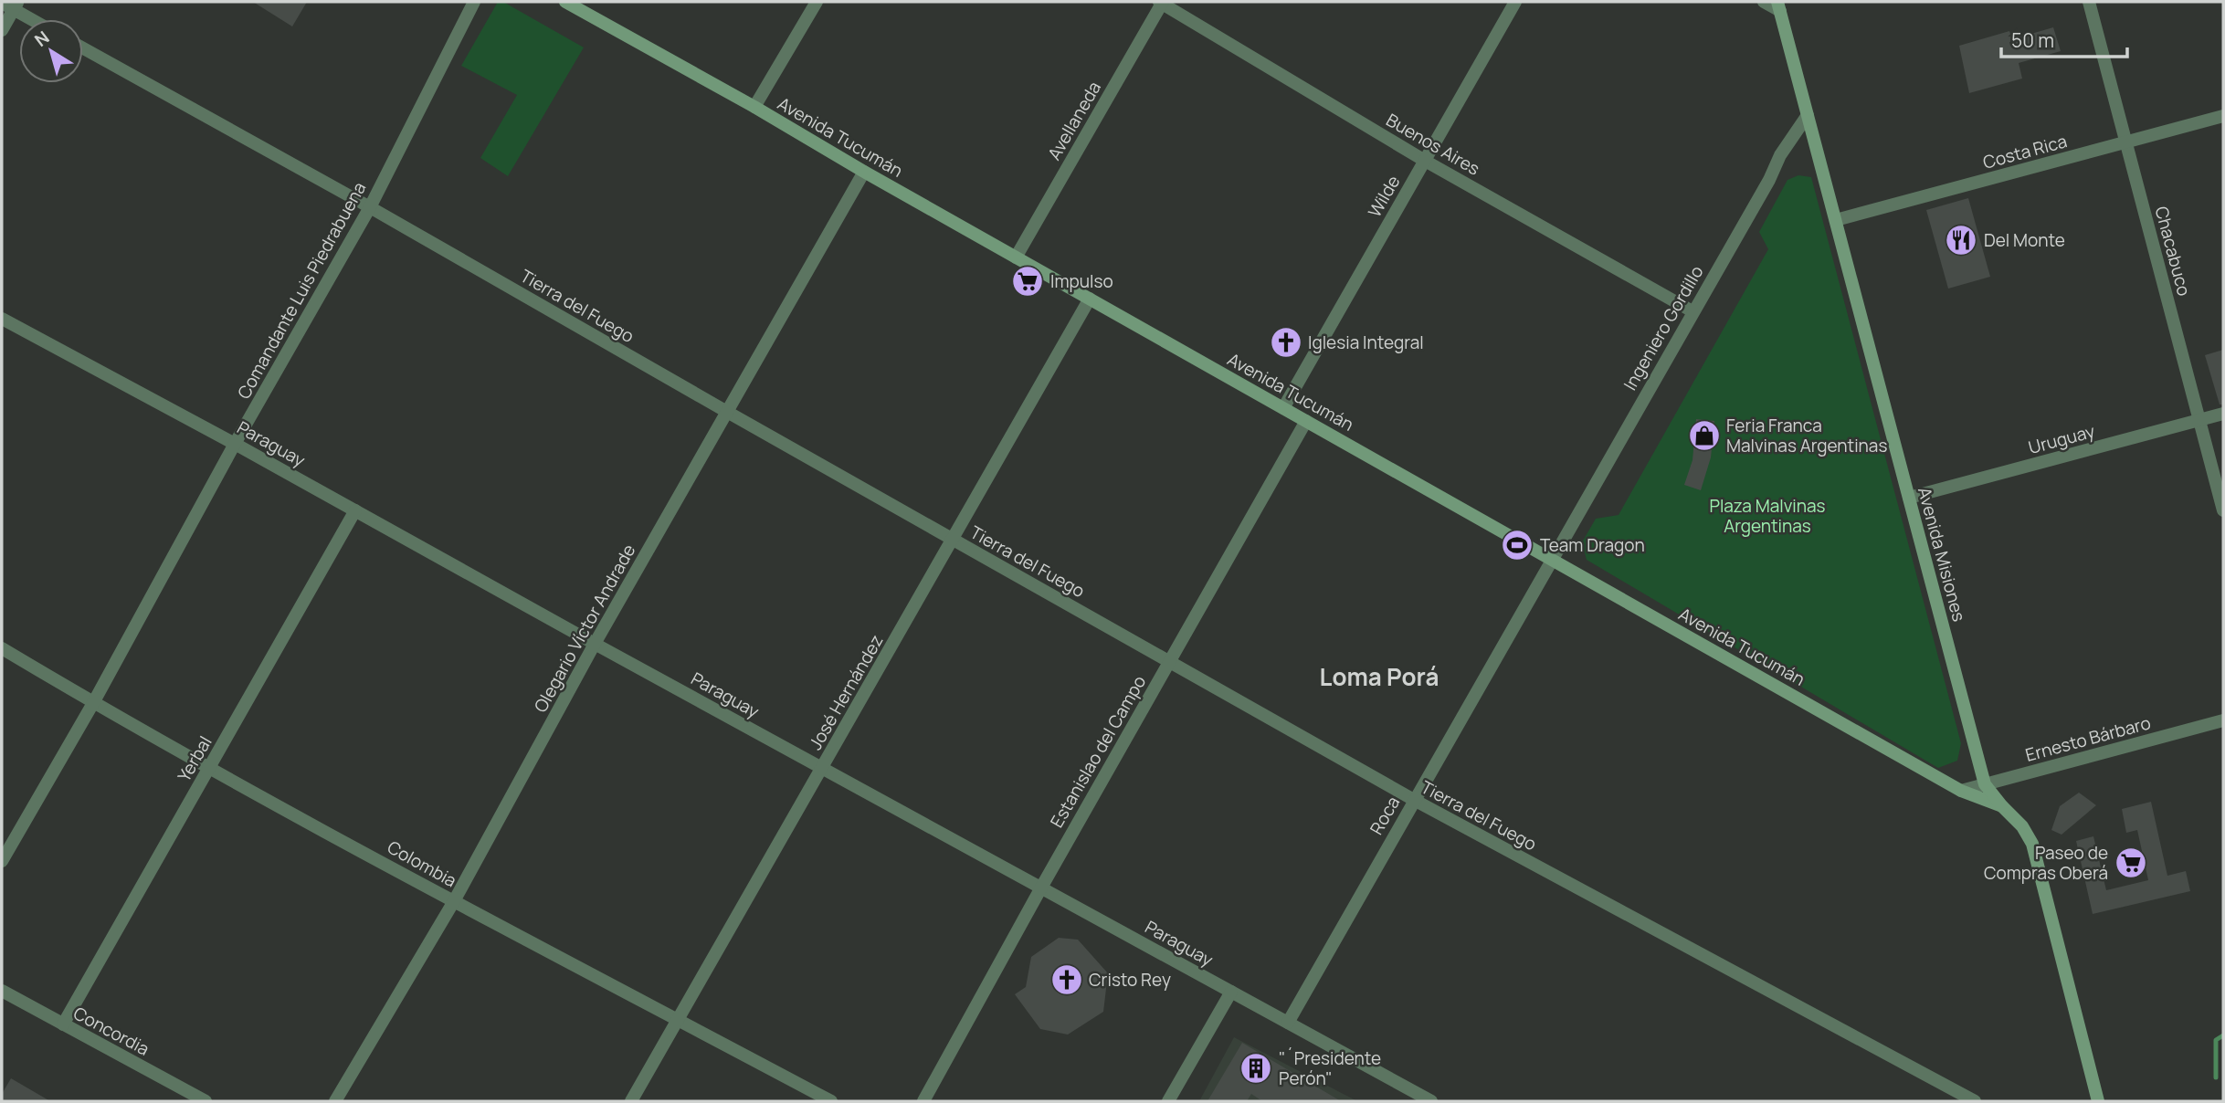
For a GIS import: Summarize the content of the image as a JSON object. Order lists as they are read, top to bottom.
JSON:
{
  "streets": {
    "main road": ["Avenida Tucumán", "Avenida Misiones"],
    "street": [
      "Avellaneda",
      "Buenos Aires",
      "Costa Rica",
      "Wilde",
      "Chacabuco",
      "Comandante Luis Piedrabuena",
      "Tierra del Fuego",
      "Ingeniero Gordillo",
      "Uruguay",
      "Paraguay",
      "Olegario Víctor Andrade",
      "José Hernández",
      "Ernesto Bárbaro",
      "Estanislao del Campo",
      "Yerbal",
      "Roca",
      "Colombia",
      "Concordia"
    ]
  },
  "crossings": [
    ["Avellaneda", "Avenida Tucumán"],
    ["Avellaneda", "Buenos Aires"],
    ["Avenida Tucumán", "Wilde"],
    ["Avenida Tucumán", "Ingeniero Gordillo"],
    ["Avenida Tucumán", "Avenida Misiones"],
    ["Avenida Tucumán", "Olegario Víctor Andrade"],
    ["Avenida Tucumán", "José Hernández"],
    ["Avenida Tucumán", "Ernesto Bárbaro"],
    ["Avenida Tucumán", "Estanislao del Campo"],
    ["Avenida Tucumán", "Roca"],
    ["Buenos Aires", "Wilde"],
    ["Buenos Aires", "Ingeniero Gordillo"],
    ["Costa Rica", "Chacabuco"],
    ["Costa Rica", "Avenida Misiones"],
    ["Chacabuco", "Uruguay"],
    ["Comandante Luis Piedrabuena", "Tierra del Fuego"],
    ["Comandante Luis Piedrabuena", "Paraguay"],
    ["Comandante Luis Piedrabuena", "Colombia"],
    ["Tierra del Fuego", "Olegario Víctor Andrade"],
    ["Tierra del Fuego", "José Hernández"],
    ["Tierra del Fuego", "Estanislao del Campo"],
    ["Tierra del Fuego", "Roca"],
    ["Ingeniero Gordillo", "Avenida Misiones"],
    ["Ingeniero Gordillo", "Roca"],
    ["Uruguay", "Avenida Misiones"],
    ["Paraguay", "Olegario Víctor Andrade"],
    ["Paraguay", "José Hernández"],
    ["Paraguay", "Estanislao del Campo"],
    ["Paraguay", "Yerbal"],
    ["Paraguay", "Roca"],
    ["Avenida Misiones", "Ernesto Bárbaro"],
    ["Olegario Víctor Andrade", "Colombia"],
    ["José Hernández", "Colombia"],
    ["Yerbal", "Colombia"],
    ["Yerbal", "Concordia"]
  ],
  "districts": ["Loma Porá"],
  "parks": ["Plaza Malvinas Argentinas"],
  "places": {
    "restaurant": ["Del Monte"],
    "supermarket": ["Impulso", "Paseo de Compras Oberá"],
    "church": ["Iglesia Integral", "Cristo Rey"],
    "shop": ["Feria Franca Malvinas Argentinas"],
    "sports": ["Team Dragon"],
    "building": ["\"´Presidente Perón\""]
  },
  "scale_bar": "50 m",
  "north": "top left"
}
